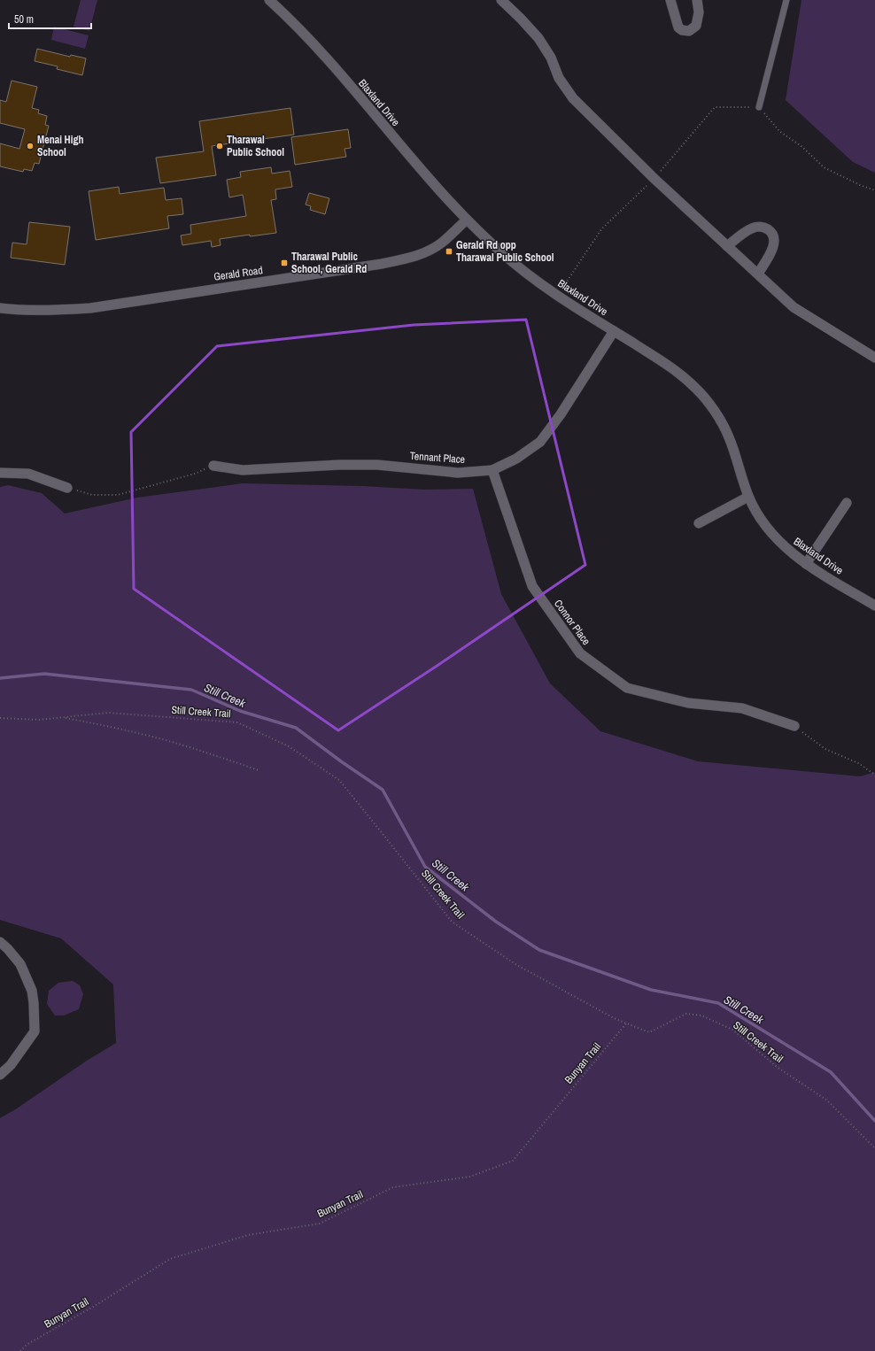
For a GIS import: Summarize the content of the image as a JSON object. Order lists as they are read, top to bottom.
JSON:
{
  "streets": {
    "street": [
      "Blaxland Drive",
      "Gerald Road",
      "Tennant Place",
      "Connor Place"
    ],
    "path": ["Still Creek Trail", "Bunyan Trail"]
  },
  "crossings": [
    ["Blaxland Drive", "Gerald Road"],
    ["Blaxland Drive", "Tennant Place"],
    ["Tennant Place", "Connor Place"],
    ["Still Creek Trail", "Bunyan Trail"]
  ],
  "water": ["Still Creek"],
  "places": {
    "other": ["Menai High School", "Tharawal Public School"],
    "transit": ["Gerald Rd opp Tharawal Public School", "Tharawal Public School, Gerald Rd"]
  },
  "scale_bar": "50 m"
}
